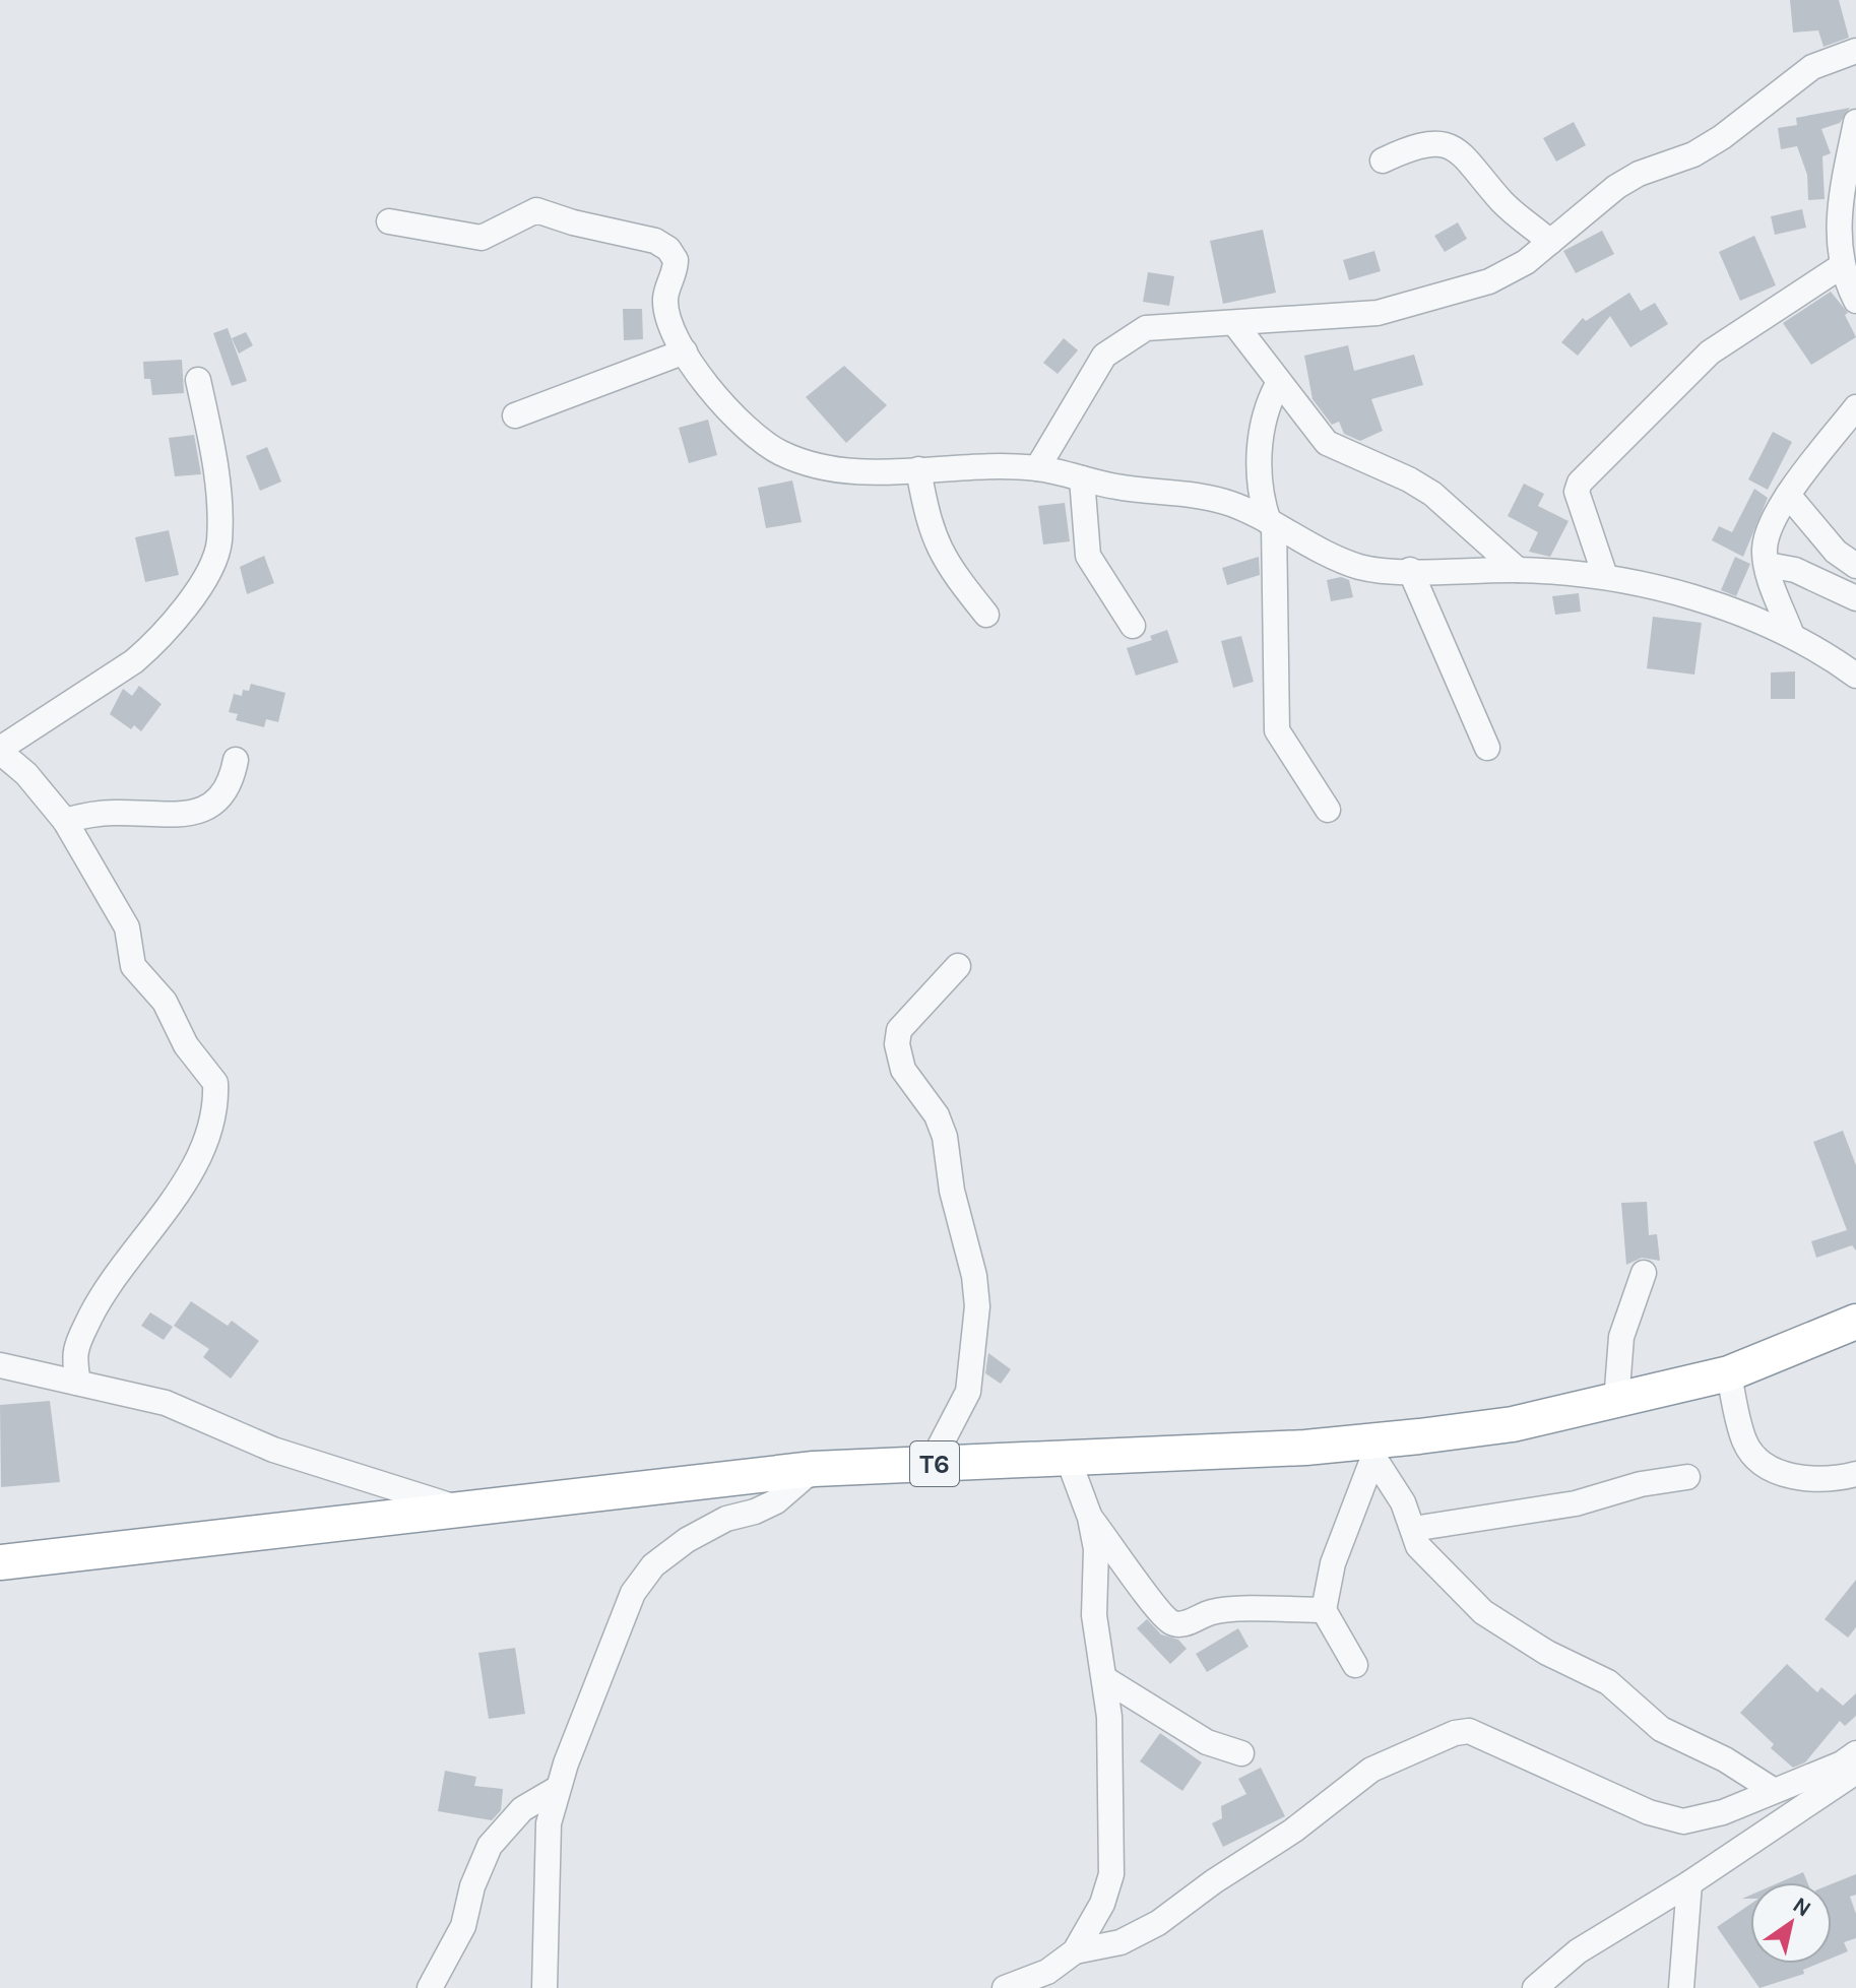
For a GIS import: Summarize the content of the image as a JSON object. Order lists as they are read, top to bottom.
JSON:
{
  "streets": {
    "highway": ["T6"]
  },
  "north": "top right"
}
